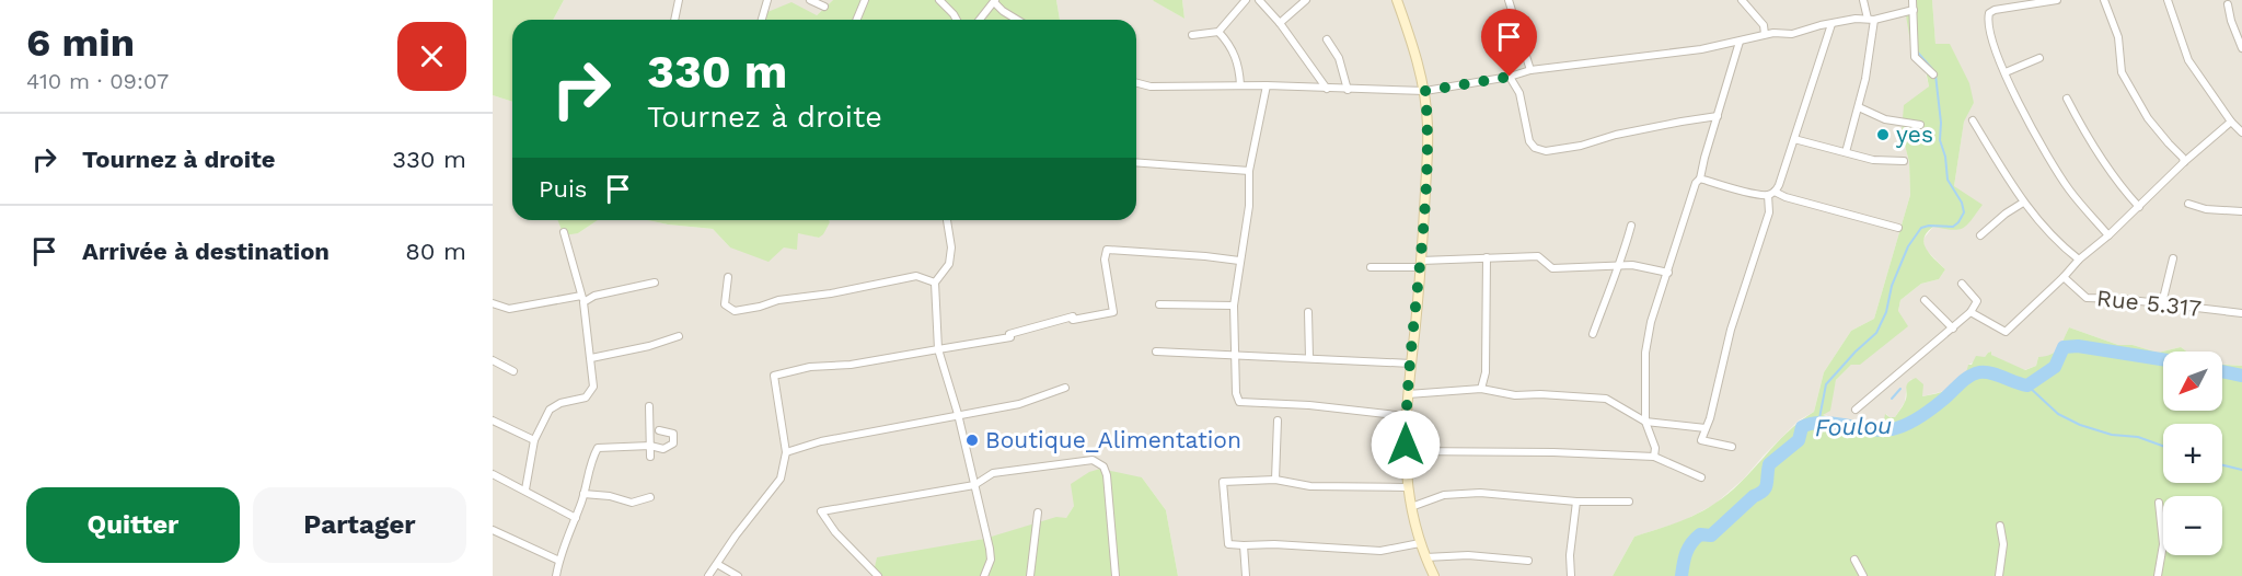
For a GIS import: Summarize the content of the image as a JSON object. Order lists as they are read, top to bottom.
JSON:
{
  "streets": {
    "street": ["Rue 5.317"]
  },
  "water": ["Foulou"],
  "places": ["yes", "Boutique_Alimentation"],
  "north": "bottom left",
  "page": {
    "heading": ["6 min", "410 m · 09:07"],
    "turn": ["330 m", "Tournez à droite"],
    "list": [
      {
        "name": "Tournez à droite",
        "value": "330 m"
      },
      {
        "name": "Arrivée à destination",
        "value": "80 m"
      }
    ],
    "then": "Puis",
    "map_buttons": ["+", "−"],
    "buttons": ["Quitter", "Partager"]
  }
}
